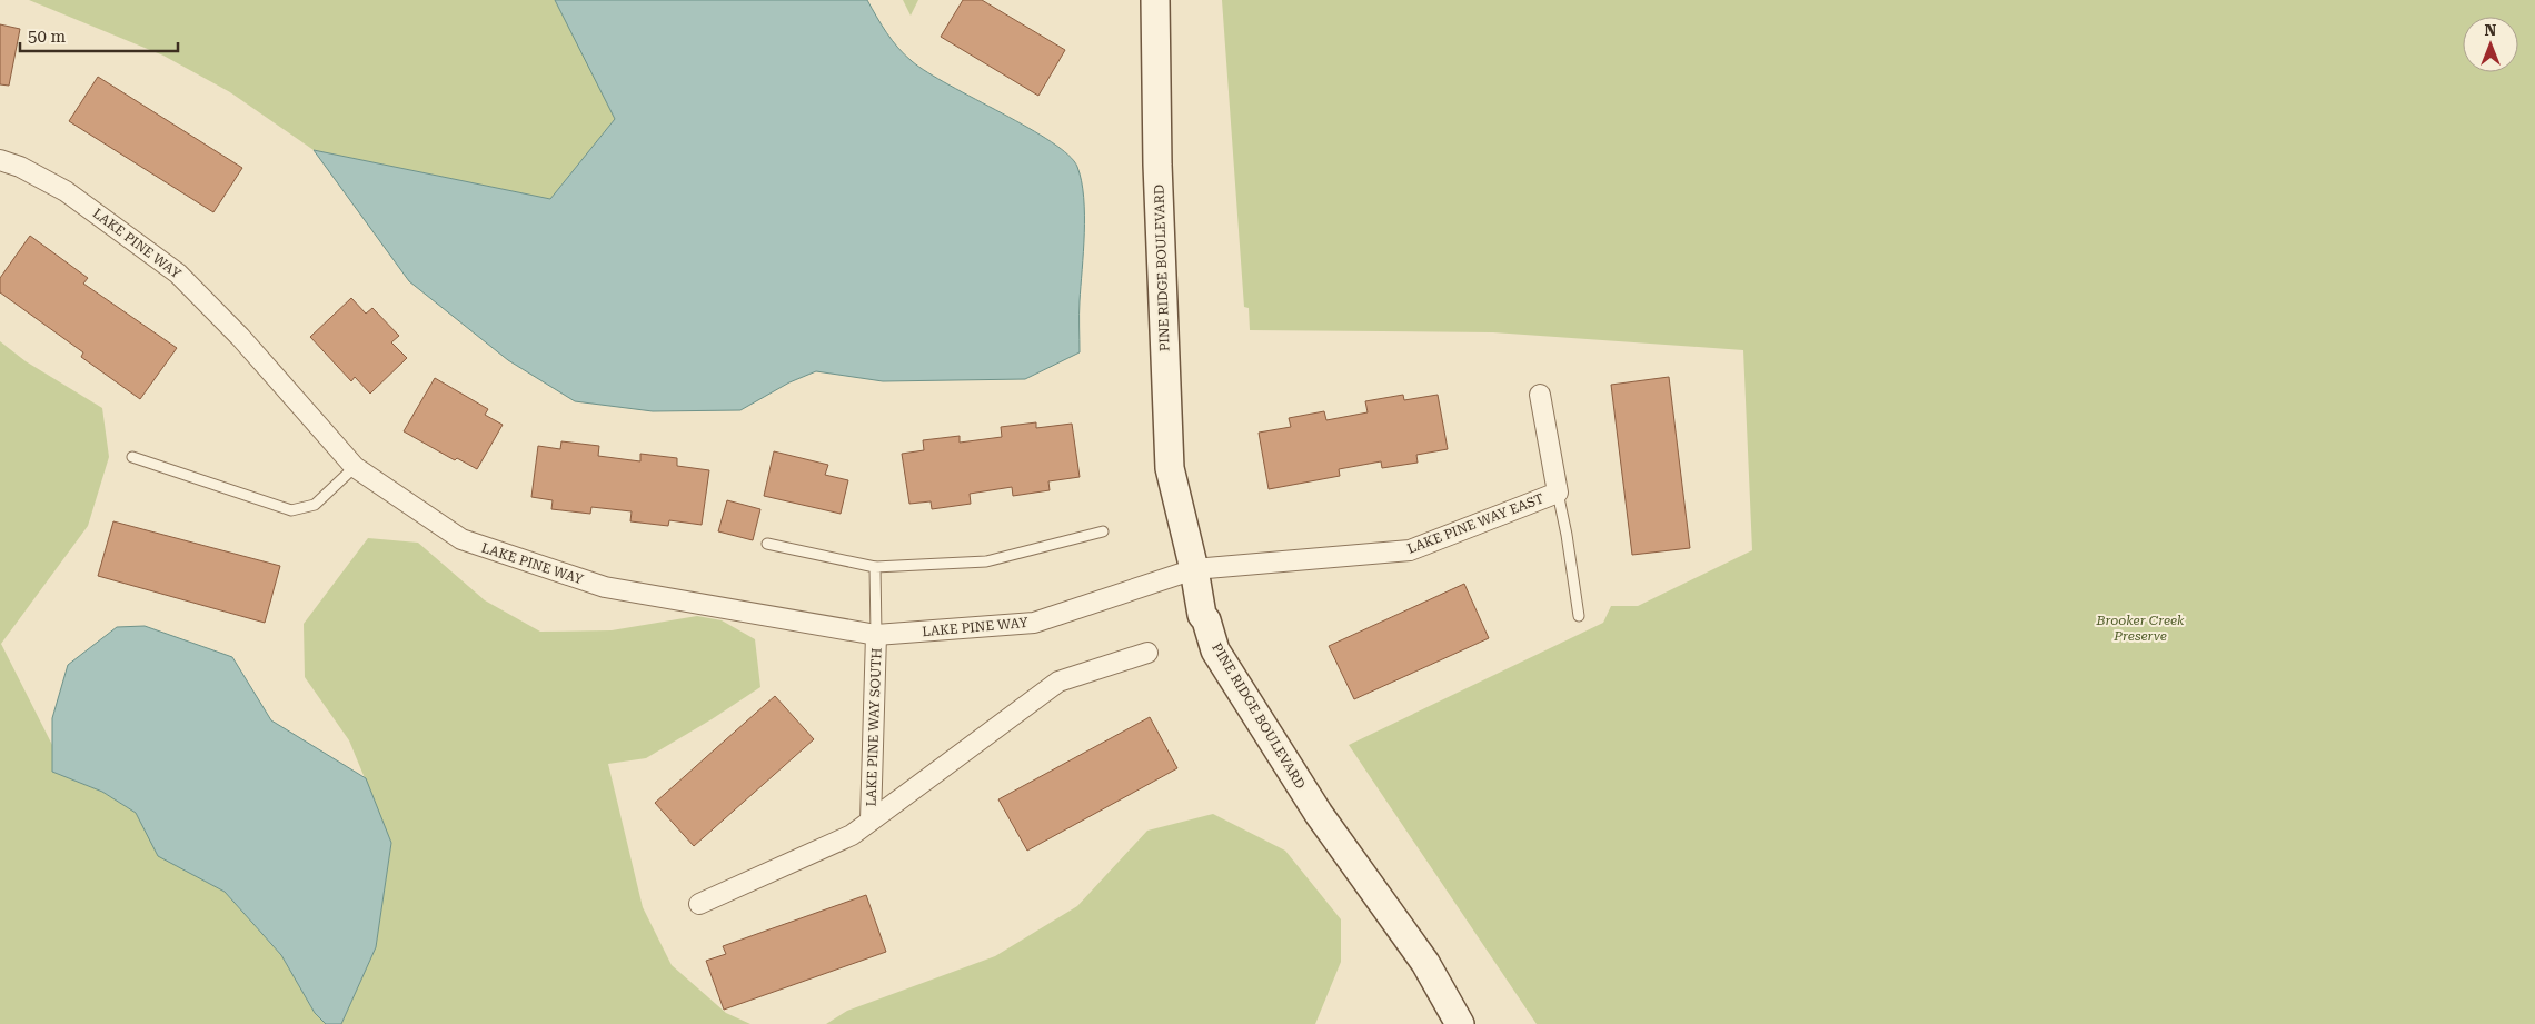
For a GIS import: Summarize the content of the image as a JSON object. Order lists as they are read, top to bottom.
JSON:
{
  "streets": {
    "street": [
      "LAKE PINE WAY",
      "PINE RIDGE BOULEVARD",
      "LAKE PINE WAY EAST",
      "LAKE PINE WAY SOUTH"
    ]
  },
  "crossings": [
    ["LAKE PINE WAY", "PINE RIDGE BOULEVARD"],
    ["LAKE PINE WAY", "LAKE PINE WAY EAST"],
    ["LAKE PINE WAY", "LAKE PINE WAY SOUTH"],
    ["PINE RIDGE BOULEVARD", "LAKE PINE WAY EAST"]
  ],
  "parks": ["Brooker Creek Preserve"],
  "scale_bar": "50 m",
  "north": "top"
}
